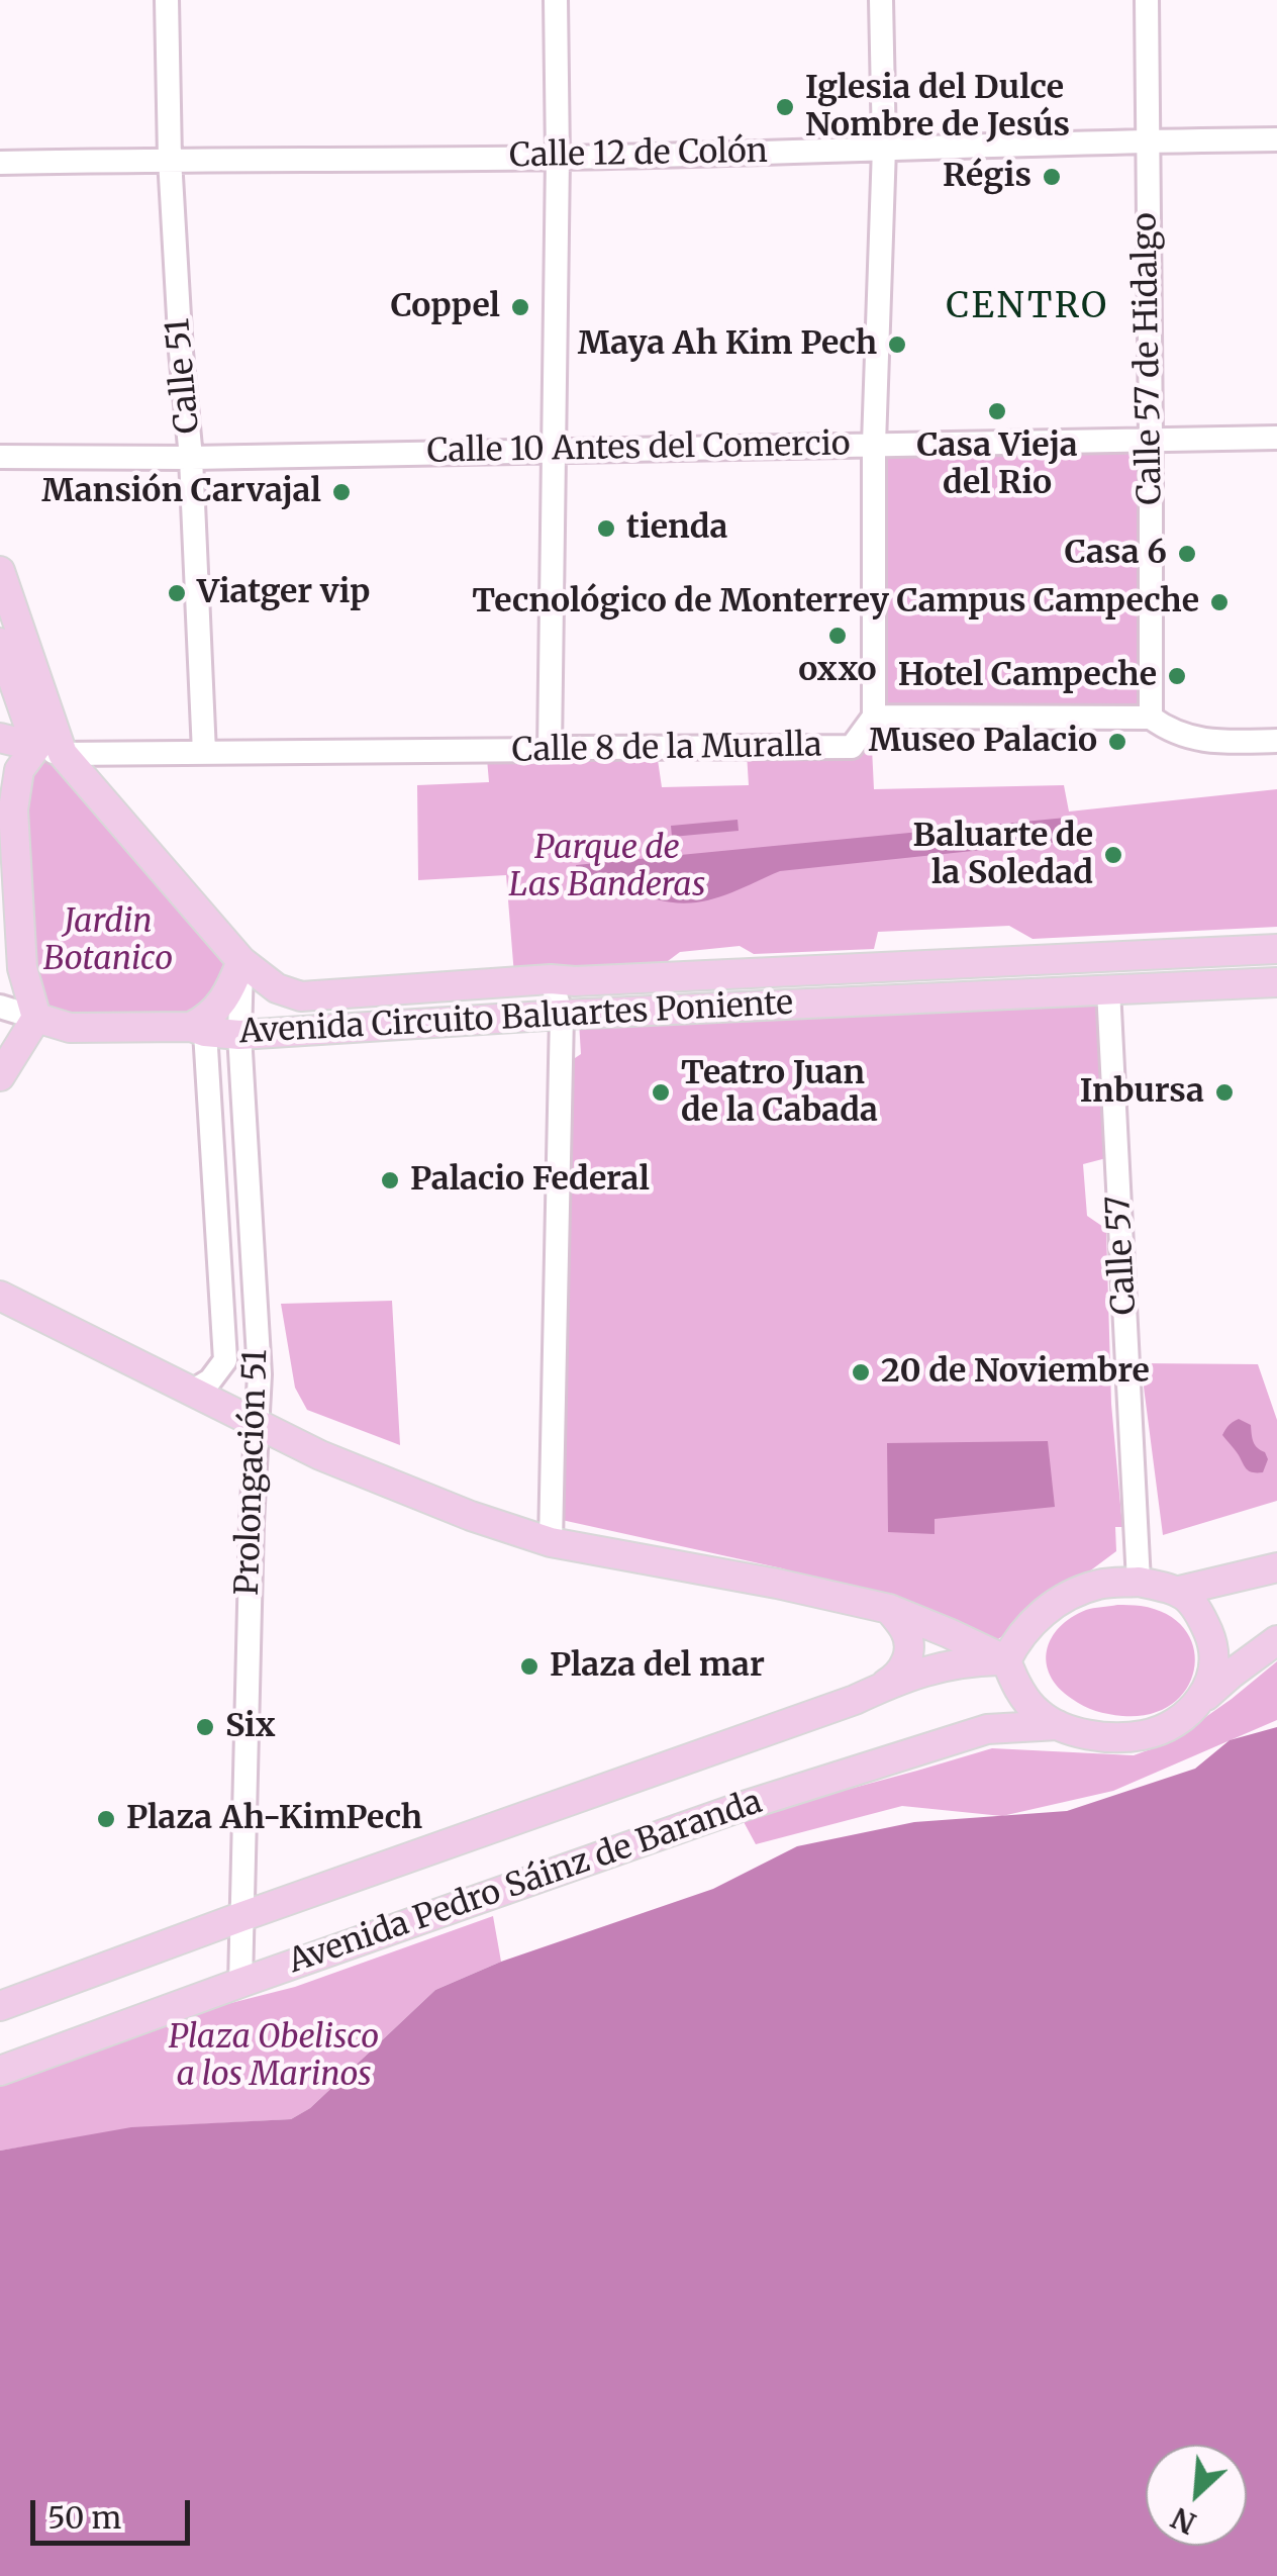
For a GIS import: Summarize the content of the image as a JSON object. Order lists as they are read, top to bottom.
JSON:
{
  "streets": {
    "main road": ["Avenida Circuito Baluartes Poniente", "Avenida Pedro Sáinz de Baranda"],
    "street": [
      "Calle 12 de Colón",
      "Calle 57 de Hidalgo",
      "Calle 51",
      "Calle 10 Antes del Comercio",
      "Calle 8 de la Muralla",
      "Calle 57",
      "Prolongación 51"
    ]
  },
  "crossings": [
    ["Calle 12 de Colón", "Calle 57 de Hidalgo"],
    ["Calle 12 de Colón", "Calle 51"],
    ["Calle 57 de Hidalgo", "Calle 10 Antes del Comercio"],
    ["Calle 51", "Calle 10 Antes del Comercio"],
    ["Calle 51", "Calle 8 de la Muralla"],
    ["Calle 8 de la Muralla", "Avenida Circuito Baluartes Poniente"],
    ["Avenida Circuito Baluartes Poniente", "Calle 57"],
    ["Avenida Circuito Baluartes Poniente", "Prolongación 51"],
    ["Calle 57", "Avenida Pedro Sáinz de Baranda"],
    ["Prolongación 51", "Avenida Pedro Sáinz de Baranda"]
  ],
  "districts": ["CENTRO"],
  "parks": ["Parque de Las Banderas", "Jardin Botanico", "Plaza Obelisco a los Marinos"],
  "places": [
    "Iglesia del Dulce Nombre de Jesús",
    "Régis",
    "Coppel",
    "Maya Ah Kim Pech",
    "Casa Vieja del Rio",
    "Mansión Carvajal",
    "tienda",
    "Casa 6",
    "Viatger vip",
    "Tecnológico de Monterrey Campus Campeche",
    "oxxo",
    "Hotel Campeche",
    "Museo Palacio",
    "Baluarte de la Soledad",
    "Teatro Juan de la Cabada",
    "Inbursa",
    "Palacio Federal",
    "20 de Noviembre",
    "Plaza del mar",
    "Six",
    "Plaza Ah-KimPech"
  ],
  "scale_bar": "50 m",
  "north": "bottom left"
}
